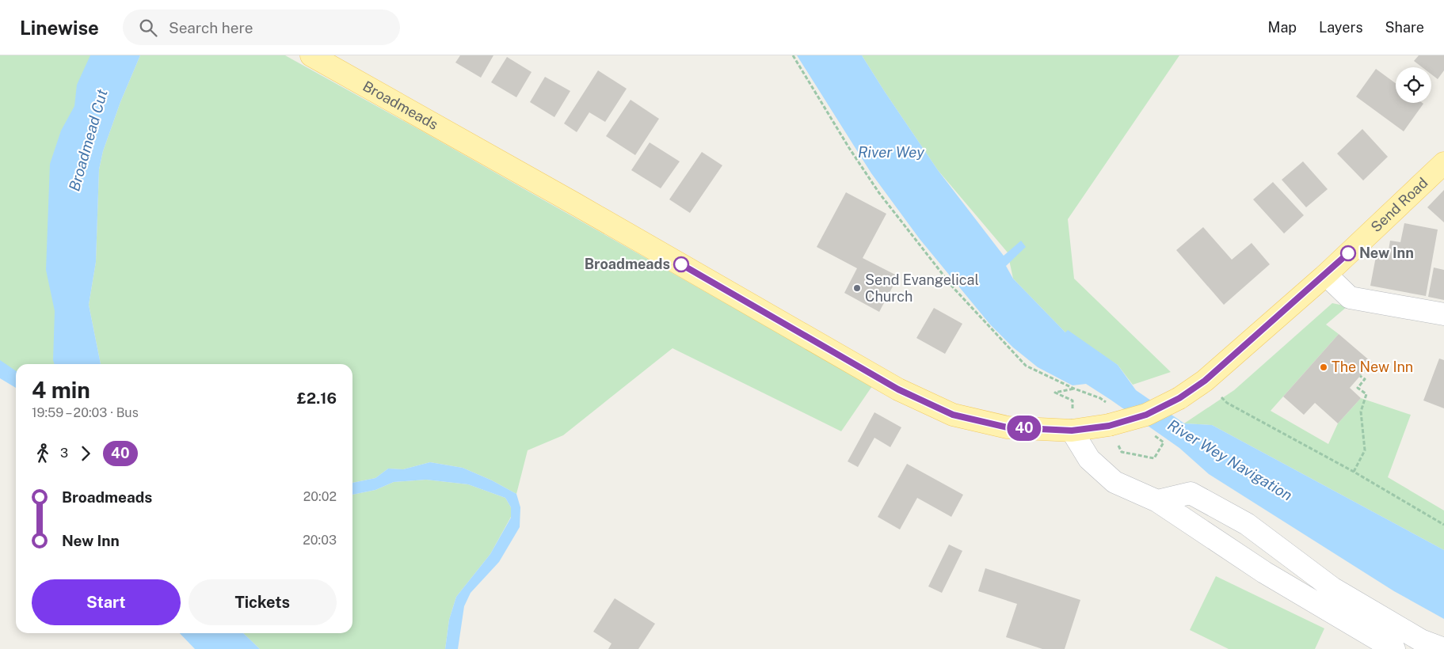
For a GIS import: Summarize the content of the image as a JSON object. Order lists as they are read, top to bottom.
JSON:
{
  "streets": {
    "main road": ["Broadmeads", "Send Road"]
  },
  "crossings": [
    ["Broadmeads", "Send Road"]
  ],
  "water": ["Broadmead Cut", "River Wey", "River Wey Navigation"],
  "places": [
    "New Inn",
    "Broadmeads",
    "Send Evangelical Church",
    "The New Inn"
  ],
  "lines": ["bus line 40"],
  "page": {
    "header": "Linewise",
    "search": "Search here",
    "nav": ["Map", "Layers", "Share"],
    "on_map": "40",
    "heading": ["4 min", "19:59 – 20:03 · Bus", "£2.16"],
    "legs": ["3", "40"],
    "list": [
      {
        "name": "Broadmeads",
        "value": "20:02"
      },
      {
        "name": "New Inn",
        "value": "20:03"
      }
    ],
    "buttons": ["Start", "Tickets"]
  }
}
